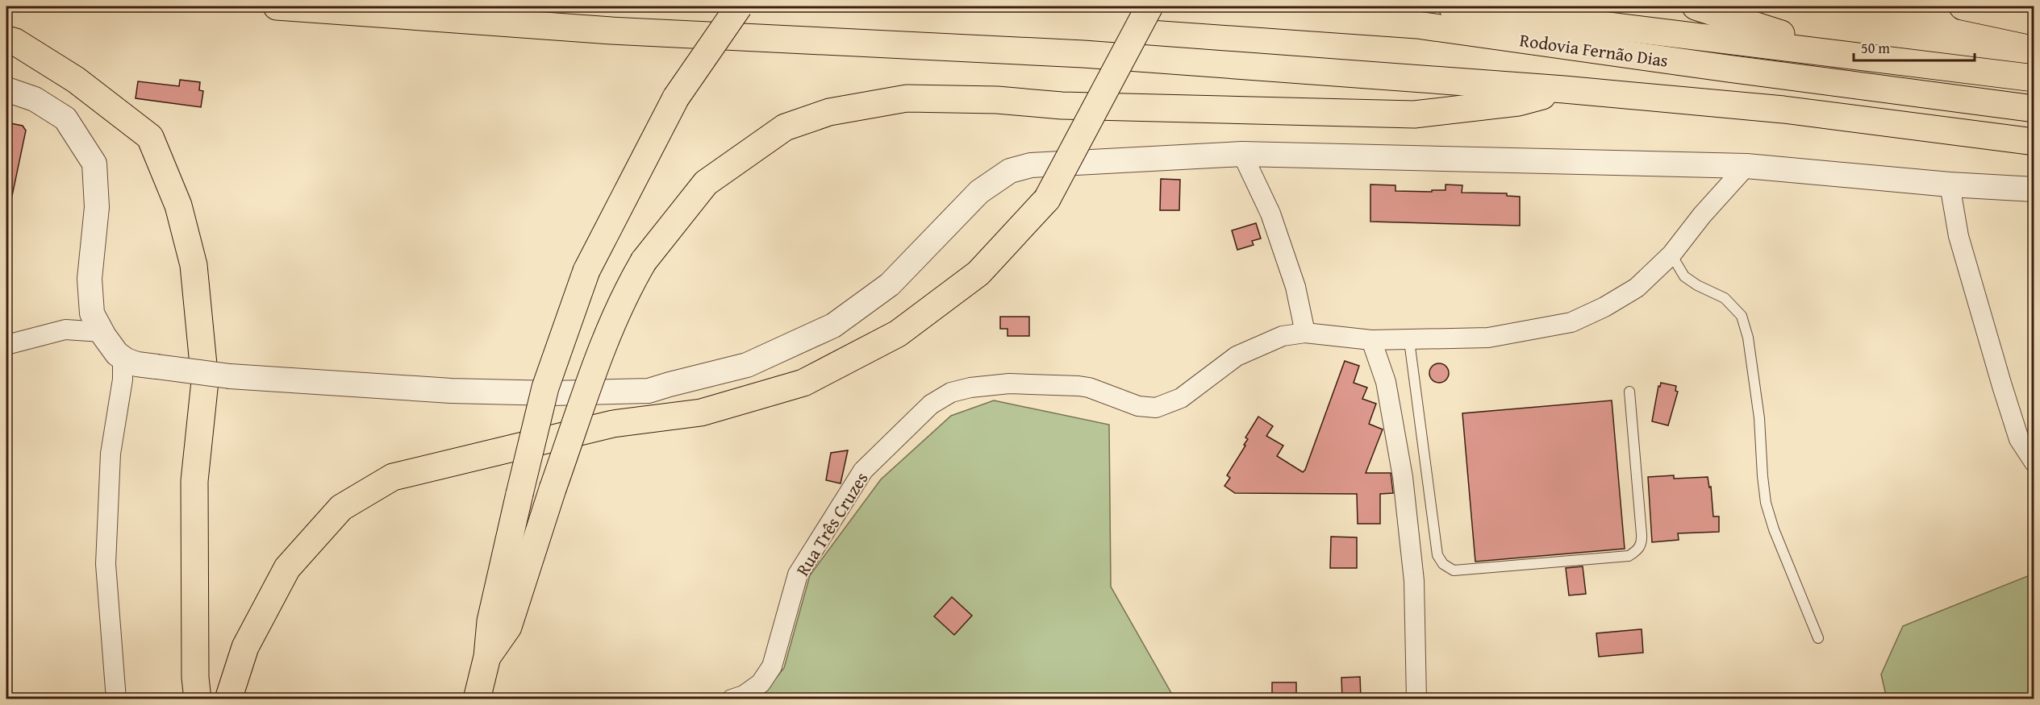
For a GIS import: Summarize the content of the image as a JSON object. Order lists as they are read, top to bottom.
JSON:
{
  "streets": {
    "highway": ["Rodovia Fernão Dias"],
    "street": ["Rua Três Cruzes"]
  },
  "scale_bar": "50 m"
}
